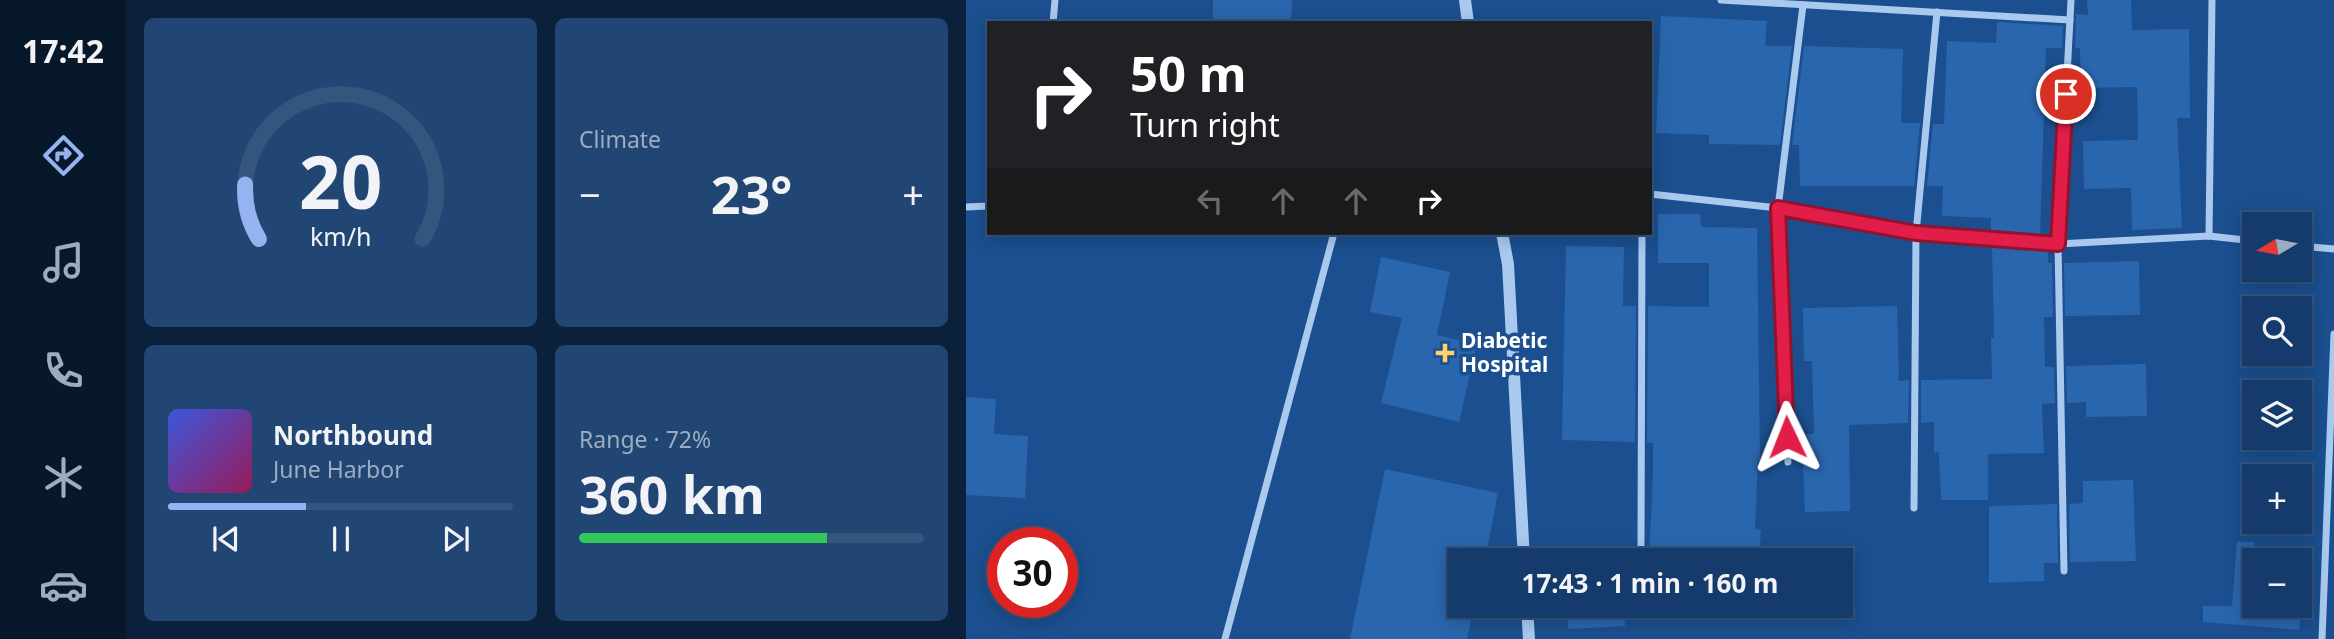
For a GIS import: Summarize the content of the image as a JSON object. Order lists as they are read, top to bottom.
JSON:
{
  "places": {
    "health": ["Diabetic Hospital"]
  },
  "north": "left",
  "page": {
    "tabs": "17:42",
    "tile": [
      "Climate",
      ["Range · 72%", "360 km"]
    ],
    "turn": ["50 m", "Turn right"],
    "heat": ["−", "23°", "+"],
    "map_buttons": ["+", "−"],
    "song": ["Northbound", "June Harbor"],
    "limit": "30",
    "trip": "17:43 · 1 min · 160 m",
    "gauge": ["20", "km/h"]
  }
}
